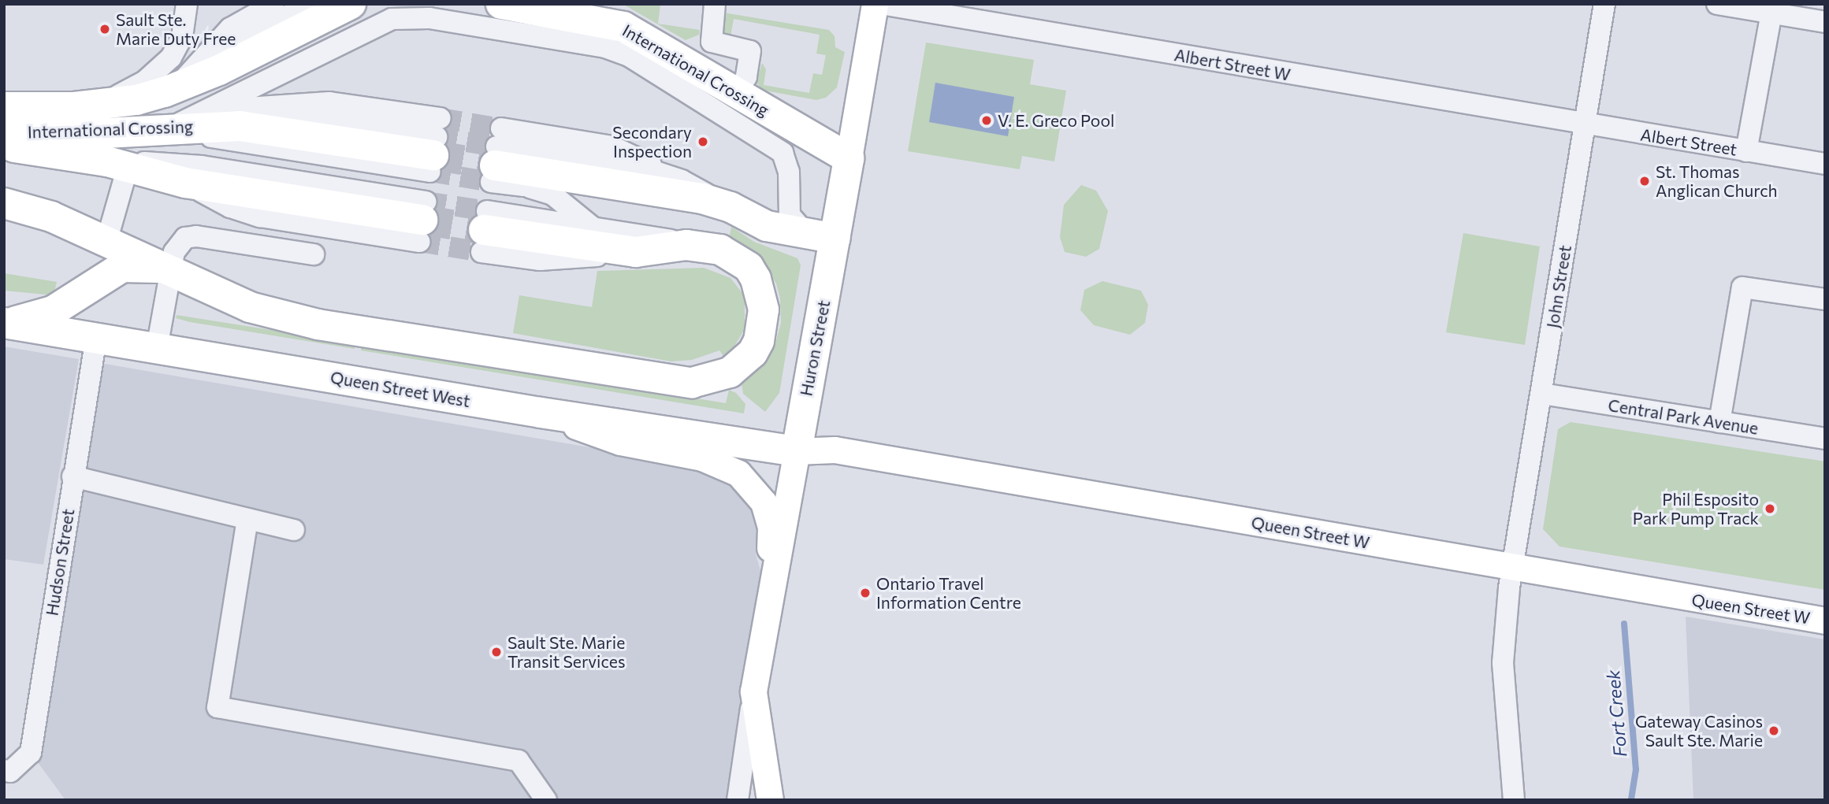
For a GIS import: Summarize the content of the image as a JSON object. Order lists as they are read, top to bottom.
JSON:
{
  "streets": {
    "highway": ["International Crossing", "Huron Street", "Queen Street West"],
    "main road": ["Queen Street W"],
    "street": [
      "Albert Street W",
      "Albert Street",
      "John Street",
      "Central Park Avenue",
      "Hudson Street"
    ]
  },
  "crossings": [
    ["Albert Street W", "Albert Street"],
    ["Albert Street W", "John Street"],
    ["International Crossing", "Huron Street"],
    ["Albert Street", "John Street"],
    ["John Street", "Central Park Avenue"],
    ["John Street", "Queen Street W"],
    ["Huron Street", "Queen Street West"],
    ["Huron Street", "Queen Street W"],
    ["Queen Street West", "Queen Street W"],
    ["Queen Street West", "Hudson Street"]
  ],
  "water": ["Fort Creek"],
  "places": [
    "Sault Ste. Marie Duty Free",
    "V. E. Greco Pool",
    "Secondary Inspection",
    "St. Thomas Anglican Church",
    "Phil Esposito Park Pump Track",
    "Ontario Travel Information Centre",
    "Sault Ste. Marie Transit Services",
    "Gateway Casinos Sault Ste. Marie"
  ]
}
